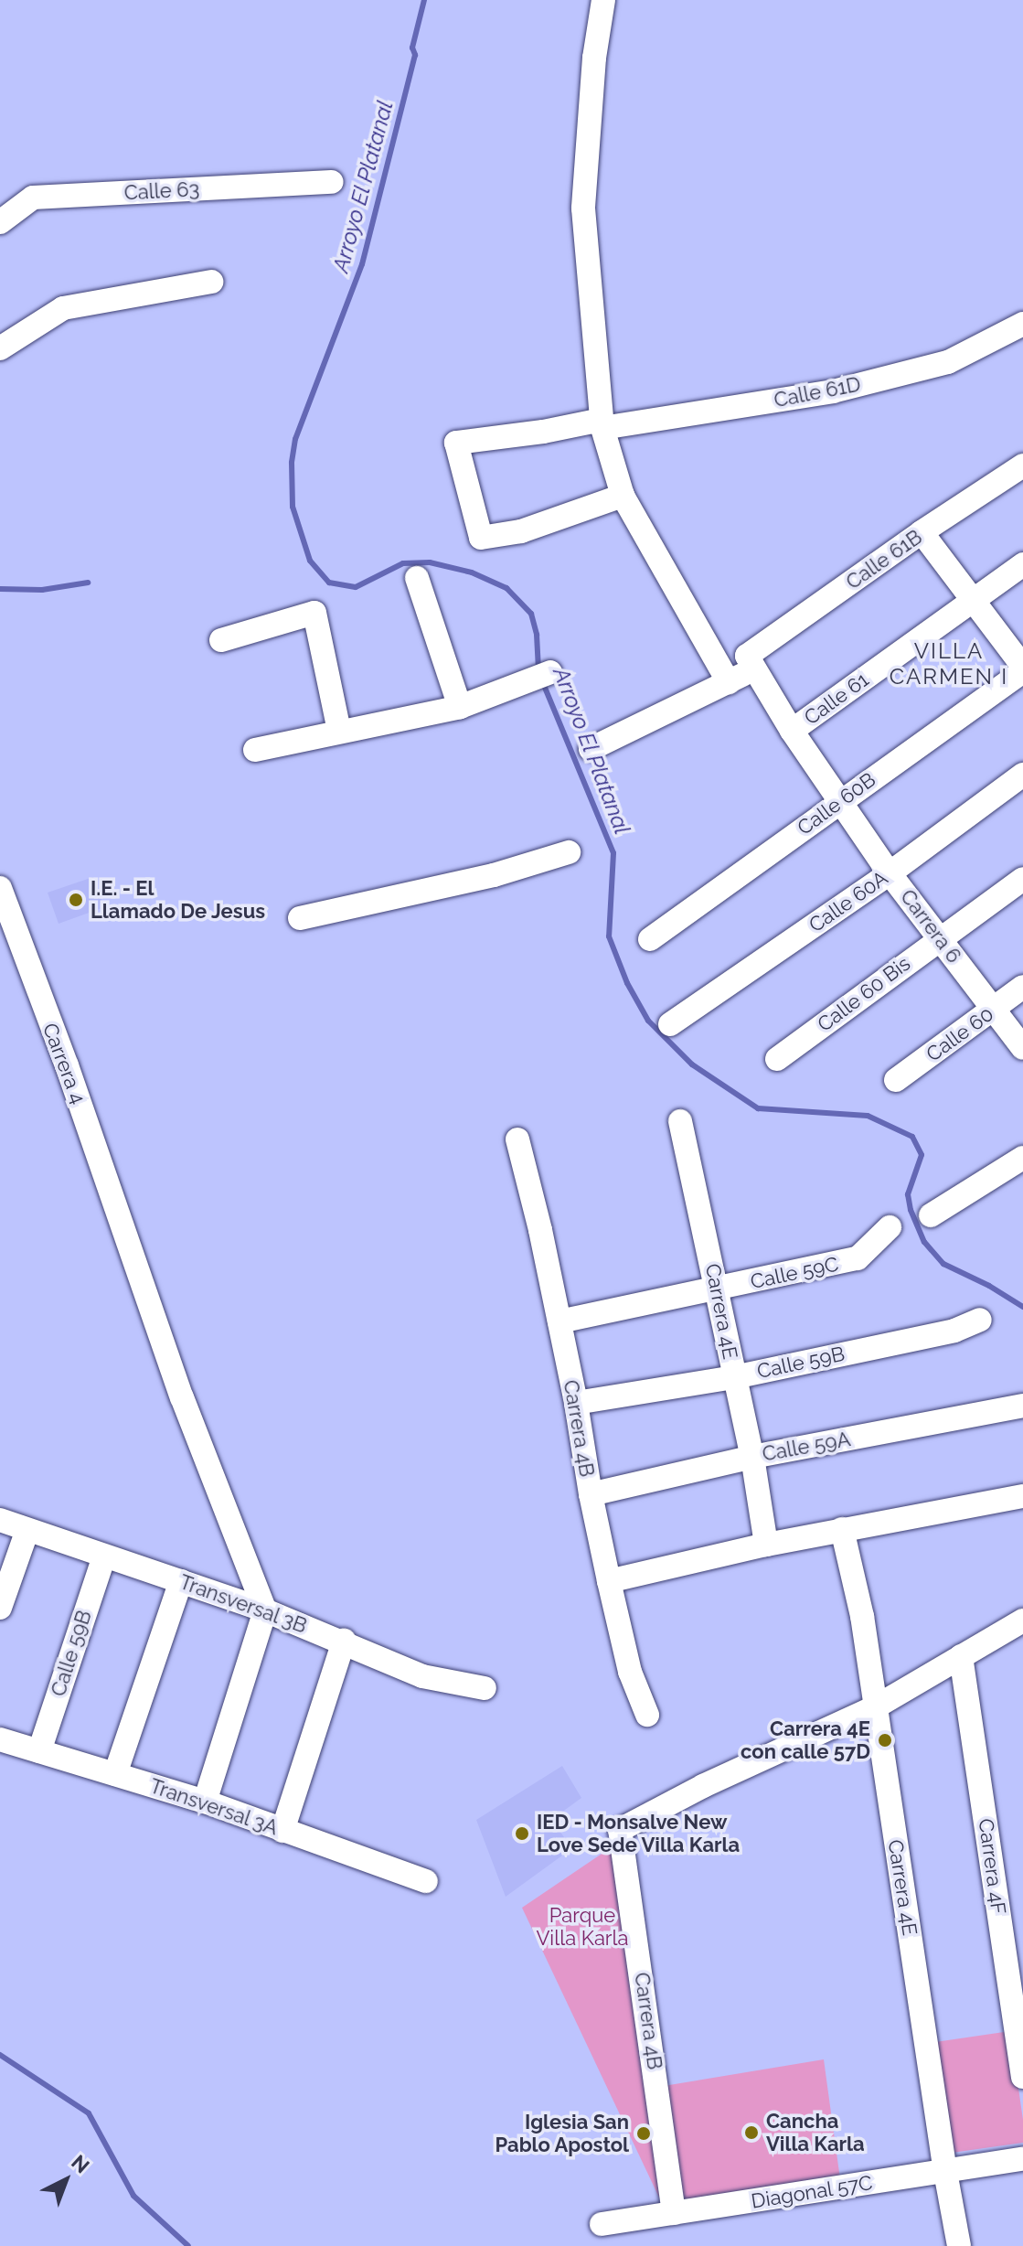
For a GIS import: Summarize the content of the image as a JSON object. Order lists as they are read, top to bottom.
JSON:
{
  "streets": {
    "street": [
      "Calle 63",
      "Calle 61D",
      "Calle 61B",
      "Calle 61",
      "Calle 60B",
      "Calle 60A",
      "Carrera 6",
      "Calle 60 Bis",
      "Calle 60",
      "Carrera 4",
      "Calle 59C",
      "Carrera 4E",
      "Calle 59B",
      "Carrera 4B",
      "Calle 59A",
      "Transversal 3B",
      "Transversal 3A",
      "Carrera 4F",
      "Diagonal 57C"
    ]
  },
  "crossings": [
    ["Calle 61B", "Carrera 6"],
    ["Calle 61", "Carrera 6"],
    ["Calle 60B", "Carrera 6"],
    ["Calle 60A", "Carrera 6"],
    ["Carrera 6", "Calle 60 Bis"],
    ["Carrera 6", "Calle 60"],
    ["Carrera 4", "Transversal 3B"],
    ["Calle 59C", "Carrera 4E"],
    ["Calle 59C", "Carrera 4B"],
    ["Carrera 4E", "Calle 59B"],
    ["Carrera 4E", "Carrera 4B"],
    ["Carrera 4E", "Calle 59A"],
    ["Carrera 4E", "Diagonal 57C"],
    ["Calle 59B", "Carrera 4B"],
    ["Calle 59B", "Transversal 3B"],
    ["Calle 59B", "Transversal 3A"],
    ["Carrera 4B", "Calle 59A"],
    ["Carrera 4B", "Diagonal 57C"]
  ],
  "districts": ["VILLA CARMEN I"],
  "water": ["Arroyo El Platanal"],
  "parks": ["Parque Villa Karla"],
  "places": [
    "I.E. - El Llamado De Jesus",
    "Carrera 4E con calle 57D",
    "IED - Monsalve New Love Sede Villa Karla",
    "Cancha Villa Karla",
    "Iglesia San Pablo Apostol"
  ],
  "north": "top right"
}
